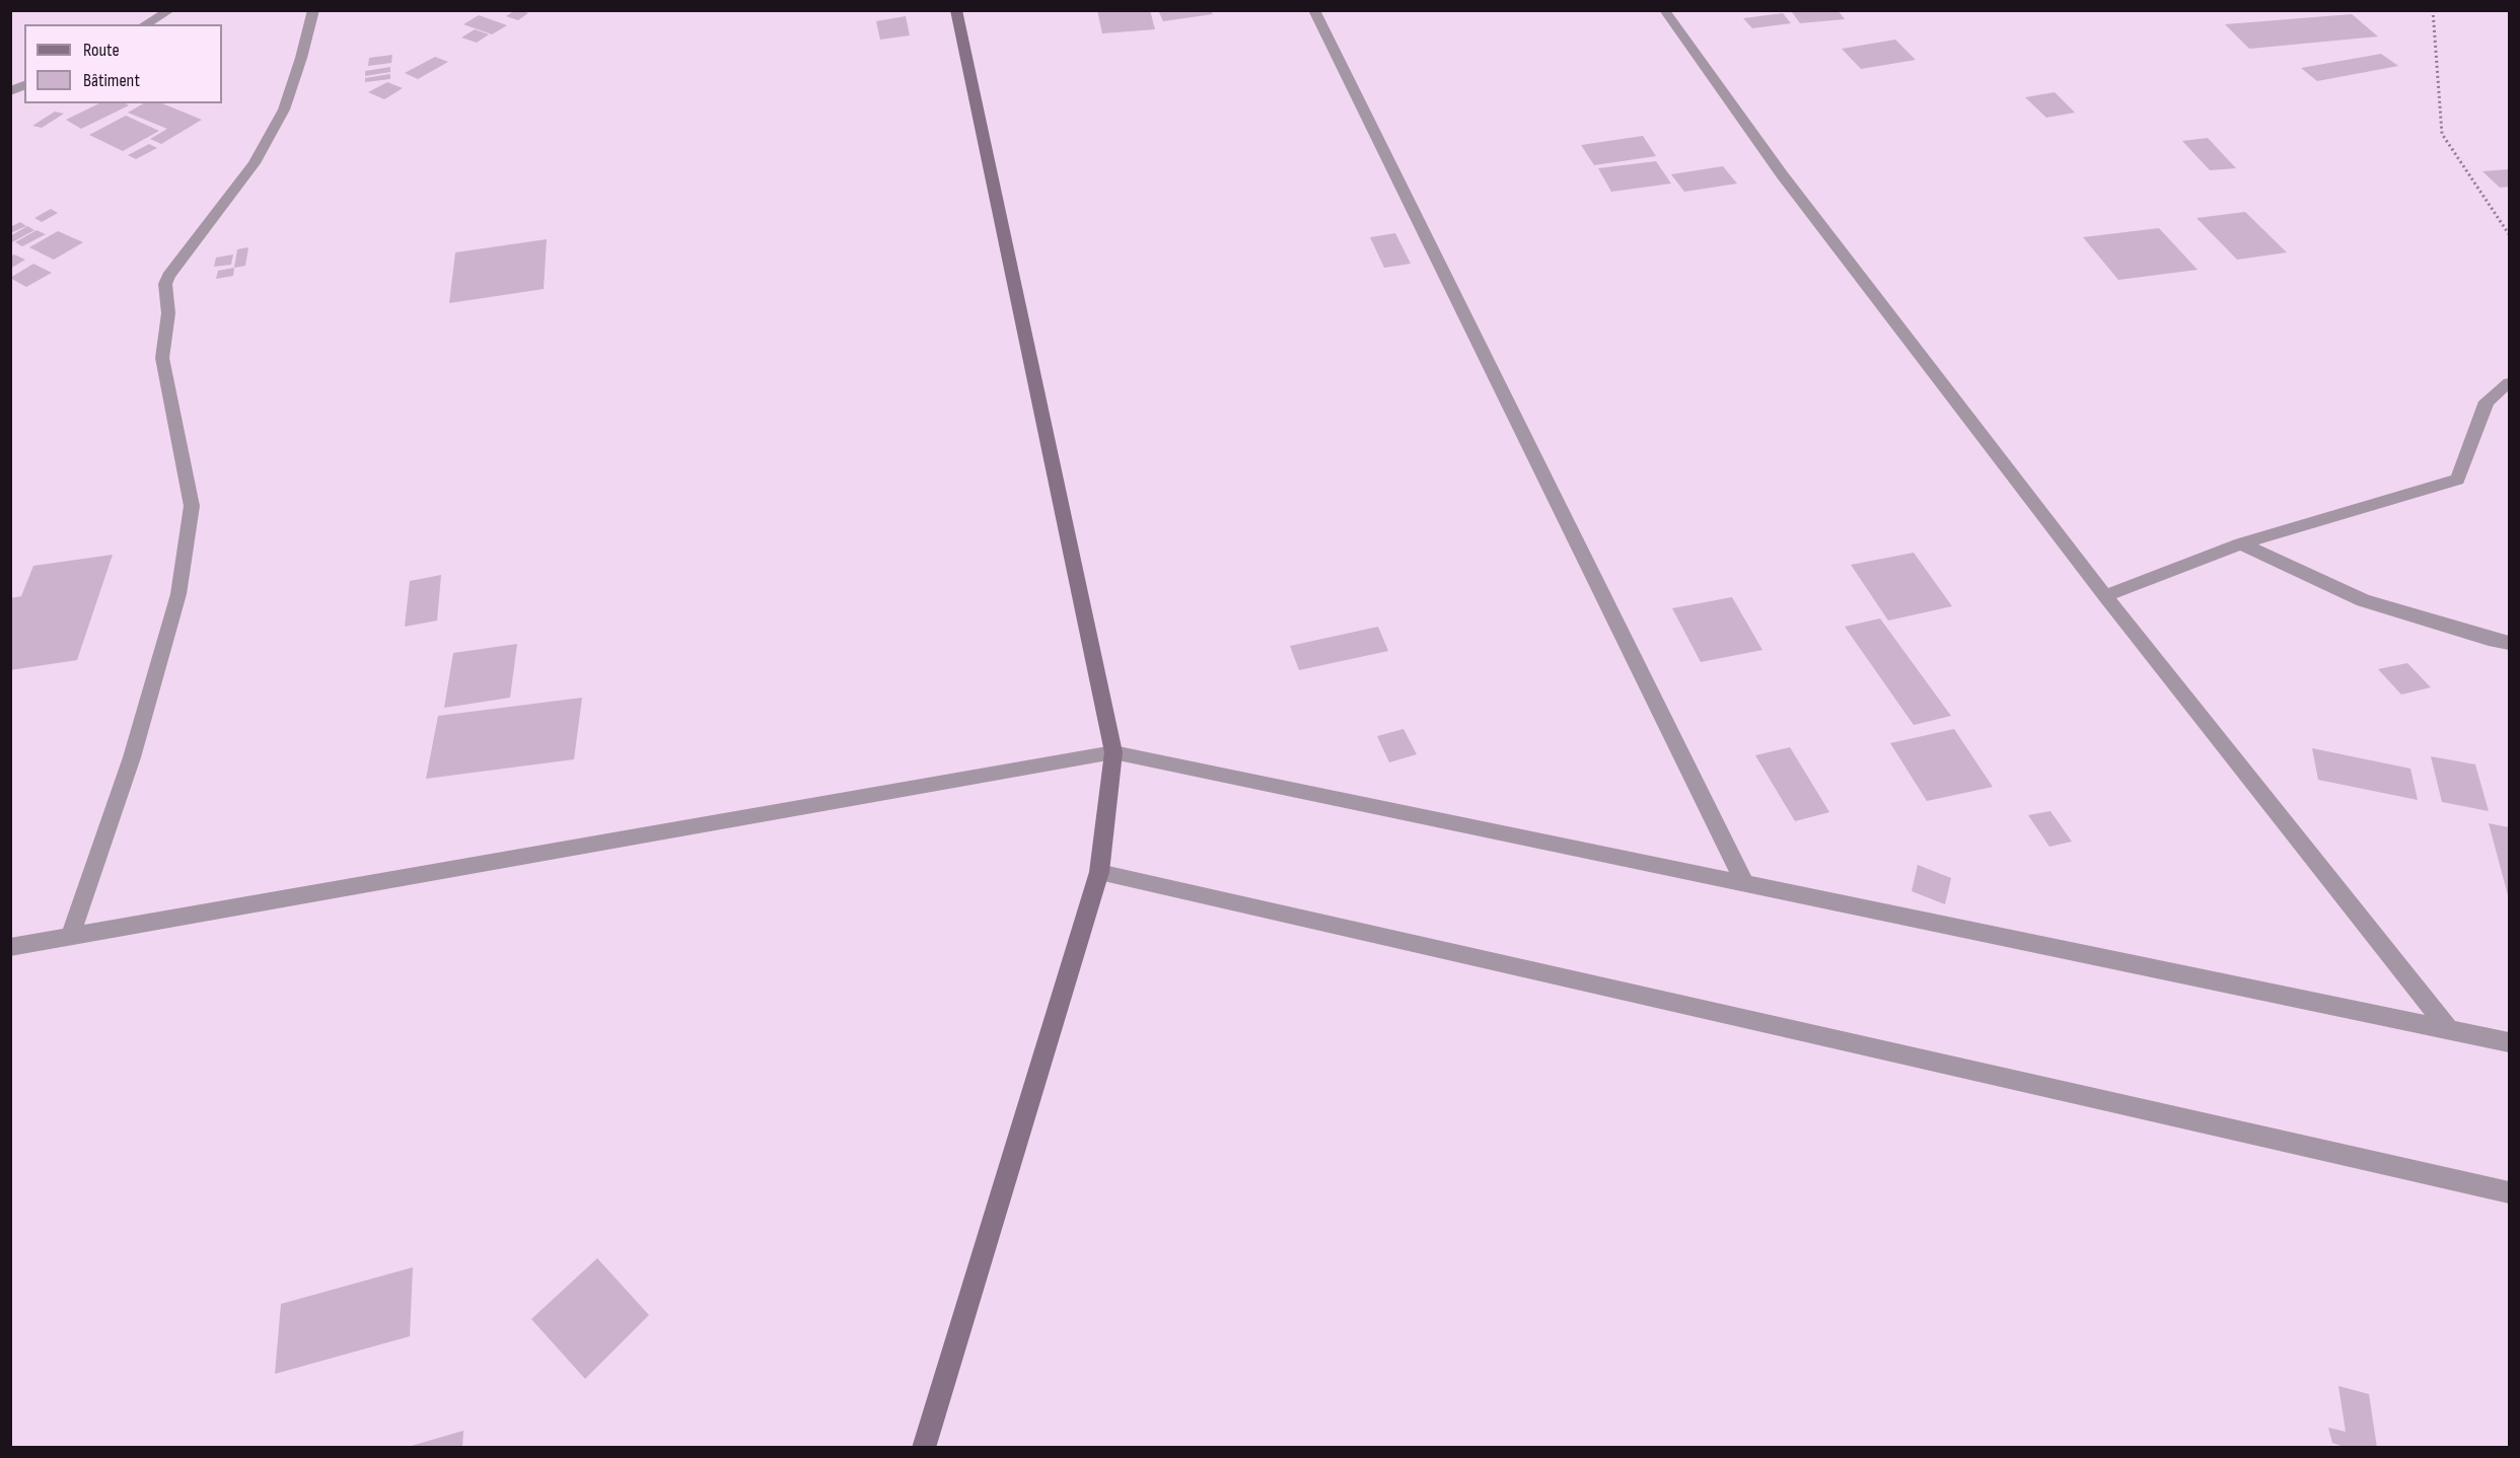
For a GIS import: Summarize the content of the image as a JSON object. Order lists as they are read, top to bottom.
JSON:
{
  "legend": ["Route", "Bâtiment"]
}
